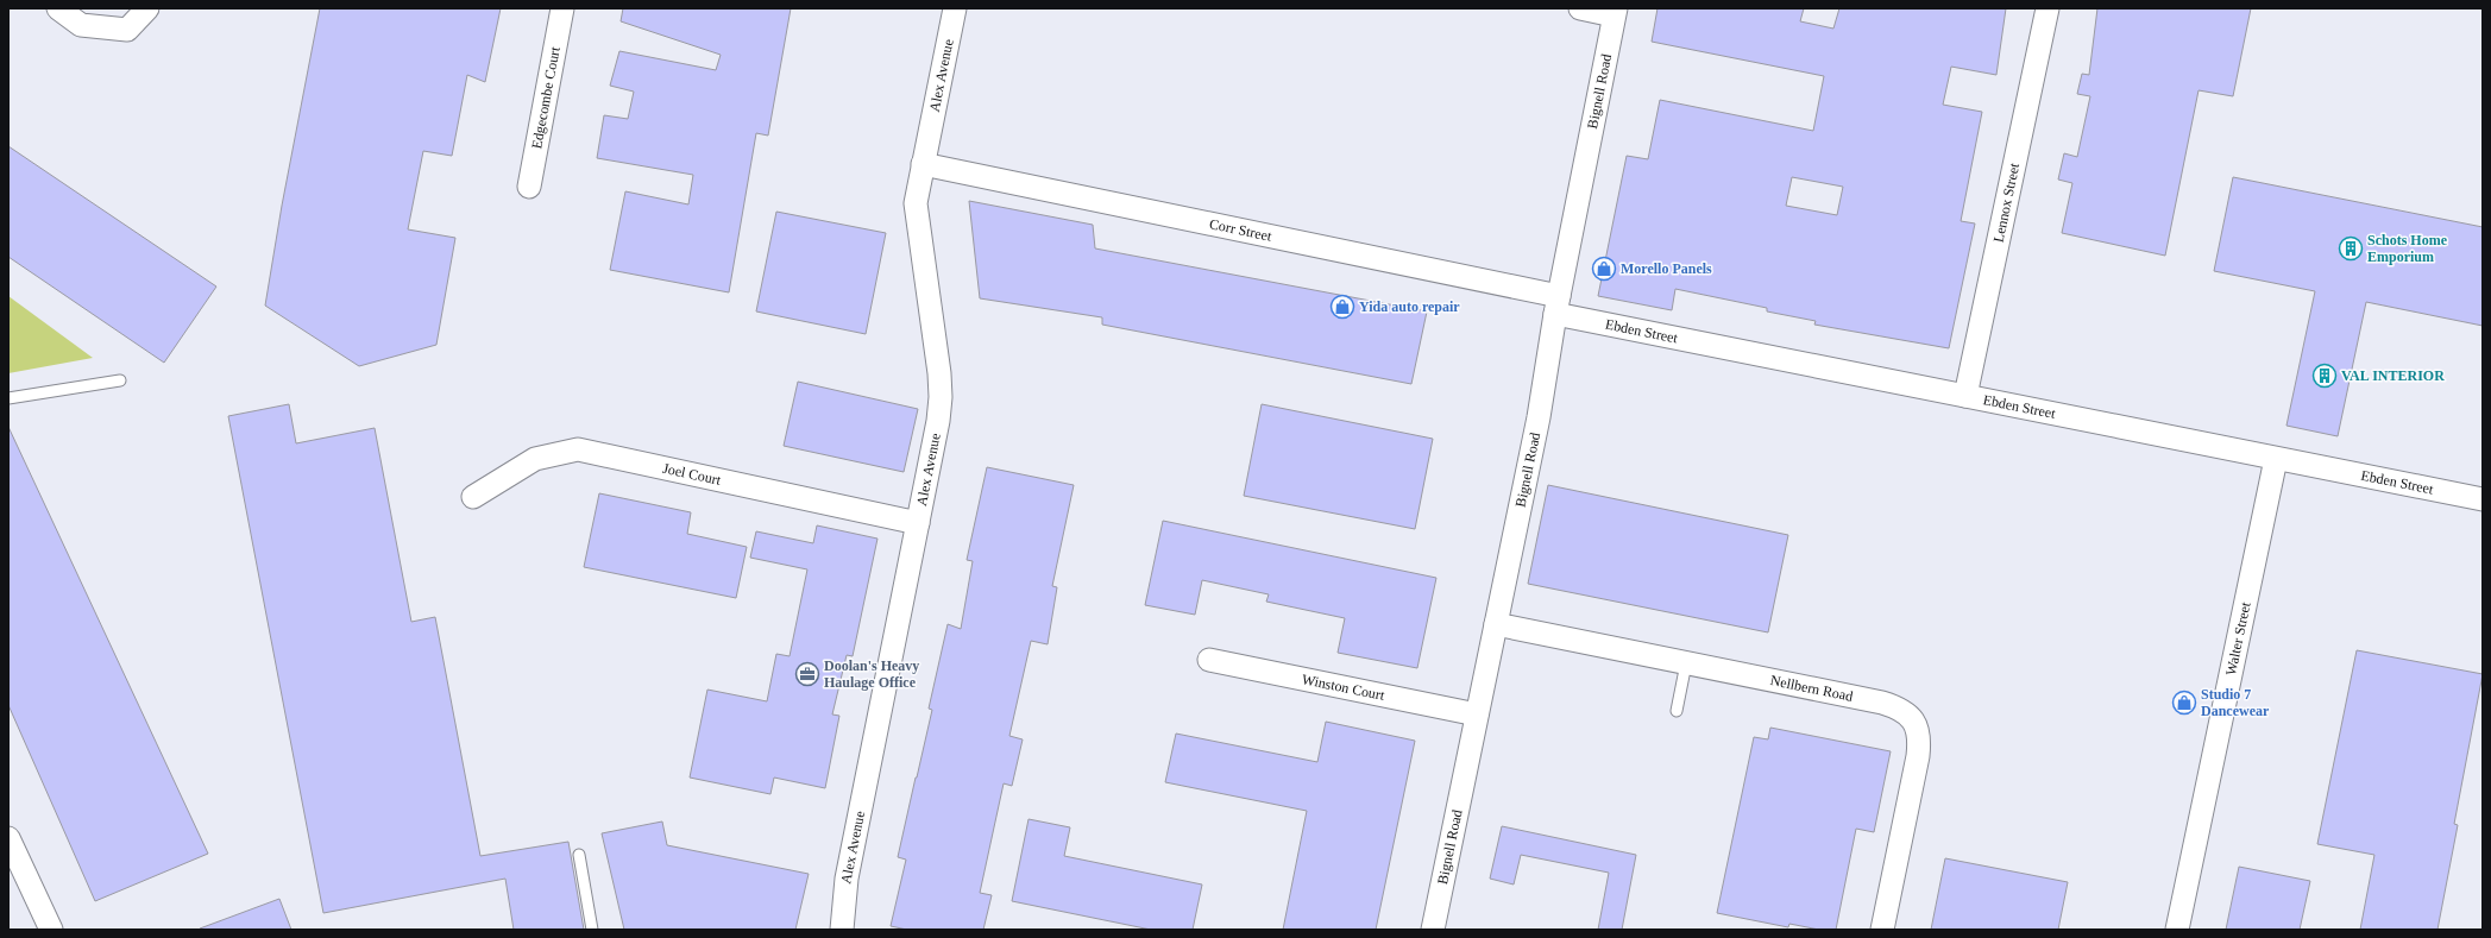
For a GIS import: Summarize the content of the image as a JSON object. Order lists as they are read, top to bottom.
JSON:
{
  "streets": {
    "street": [
      "Alex Avenue",
      "Bignell Road",
      "Edgecombe Court",
      "Lennox Street",
      "Corr Street",
      "Ebden Street",
      "Joel Court",
      "Walter Street",
      "Winston Court",
      "Nellbern Road"
    ]
  },
  "crossings": [
    ["Alex Avenue", "Corr Street"],
    ["Alex Avenue", "Joel Court"],
    ["Bignell Road", "Corr Street"],
    ["Bignell Road", "Ebden Street"],
    ["Bignell Road", "Winston Court"],
    ["Bignell Road", "Nellbern Road"],
    ["Lennox Street", "Ebden Street"],
    ["Corr Street", "Ebden Street"],
    ["Ebden Street", "Walter Street"]
  ],
  "places": {
    "building": ["Schots Home Emporium", "VAL INTERIOR"],
    "shop": ["Morello Panels", "Yida auto repair", "Studio 7 Dancewear"],
    "office": ["Doolan's Heavy Haulage Office"]
  }
}
